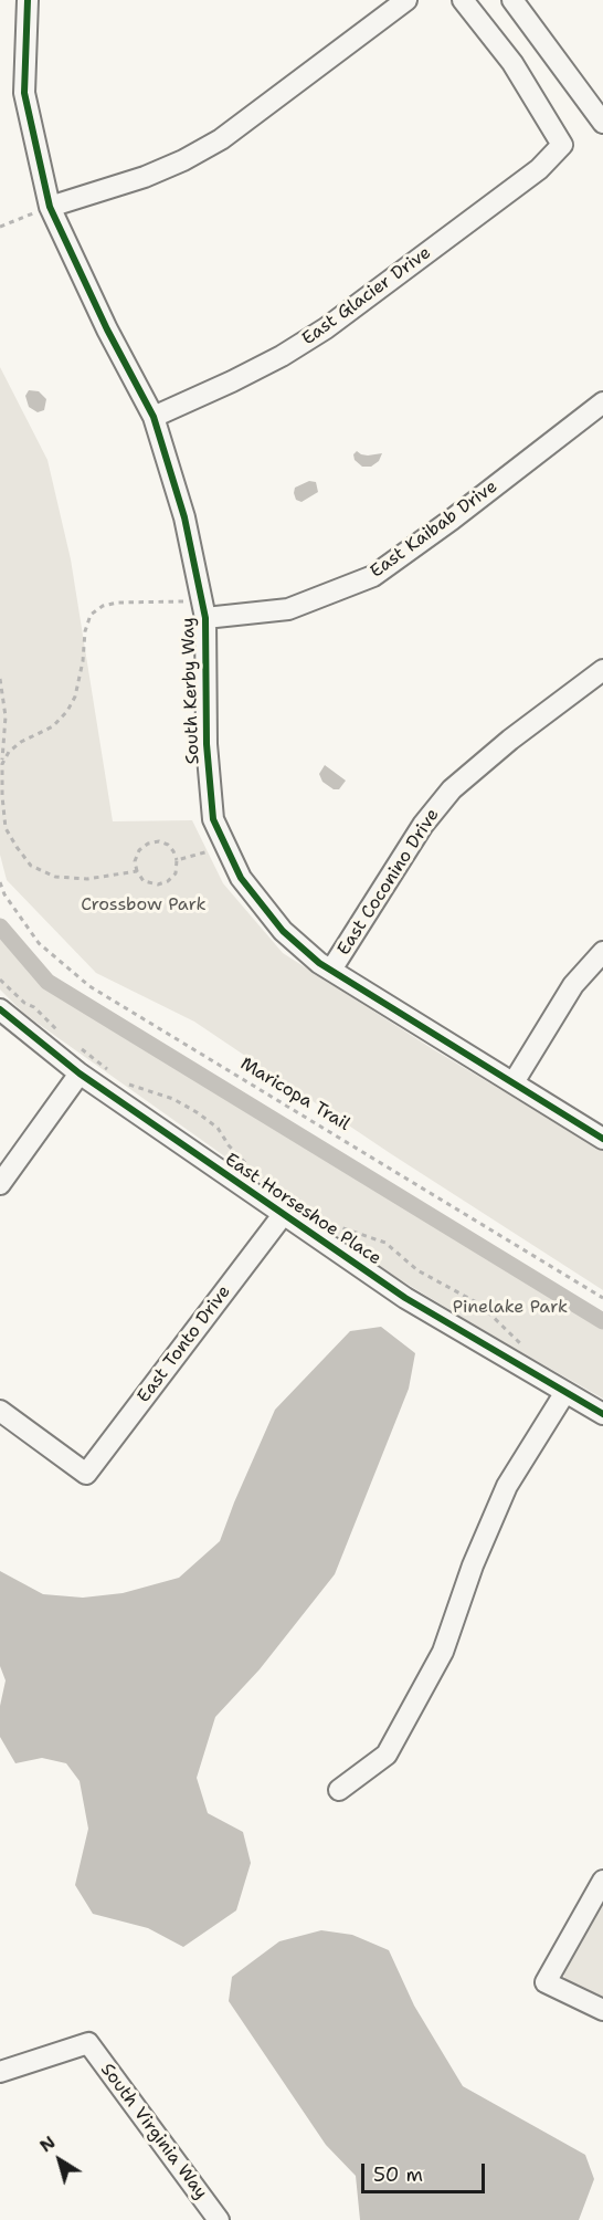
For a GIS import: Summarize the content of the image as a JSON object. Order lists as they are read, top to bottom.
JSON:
{
  "streets": {
    "street": [
      "East Glacier Drive",
      "East Kaibab Drive",
      "South Kerby Way",
      "East Coconino Drive",
      "East Horseshoe Place",
      "East Tonto Drive",
      "South Virginia Way"
    ],
    "path": ["Maricopa Trail"]
  },
  "crossings": [
    ["East Glacier Drive", "South Kerby Way"],
    ["East Kaibab Drive", "South Kerby Way"],
    ["South Kerby Way", "East Coconino Drive"],
    ["East Horseshoe Place", "East Tonto Drive"]
  ],
  "parks": ["Crossbow Park", "Pinelake Park"],
  "scale_bar": "50 m",
  "north": "top left"
}
